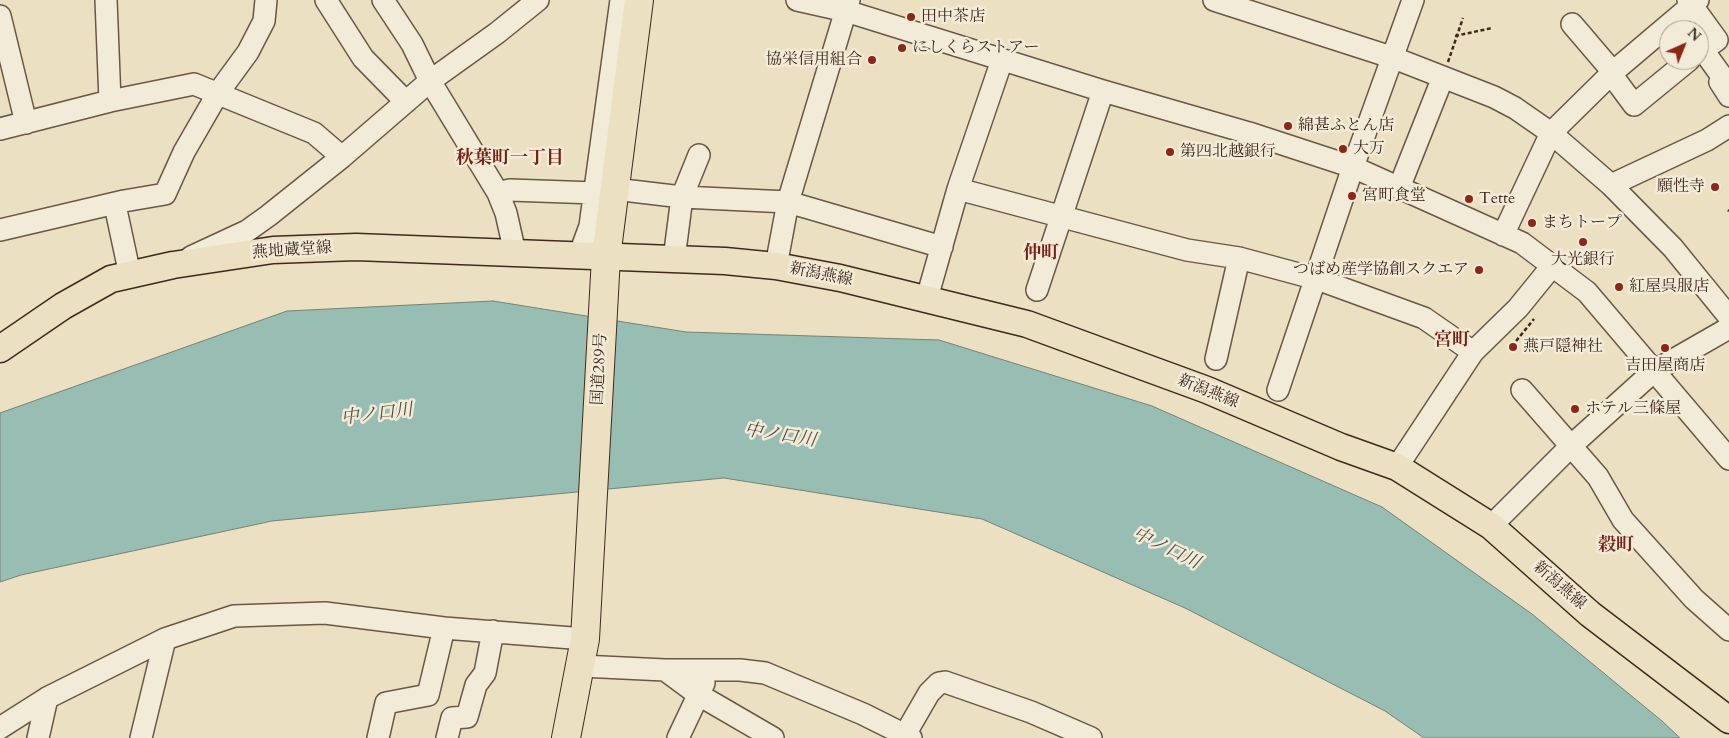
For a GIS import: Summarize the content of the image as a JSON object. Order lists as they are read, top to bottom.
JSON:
{
  "streets": {
    "highway": ["国道289号"],
    "main road": ["燕地蔵堂線", "新潟燕線"]
  },
  "crossings": [
    ["燕地蔵堂線", "新潟燕線"],
    ["燕地蔵堂線", "国道289号"],
    ["新潟燕線", "国道289号"]
  ],
  "districts": [
    "秋葉町一丁目",
    "仲町",
    "宮町",
    "穀町"
  ],
  "water": ["中ノ口川"],
  "places": [
    "田中茶店",
    "にしくらストアー",
    "協栄信用組合",
    "綿甚ふとん店",
    "大万",
    "第四北越銀行",
    "願性寺",
    "宮町食堂",
    "Tette",
    "まちトープ",
    "大光銀行",
    "つばめ産学協創スクエア",
    "紅屋呉服店",
    "燕戸隠神社",
    "吉田屋商店",
    "ホテル三條屋"
  ],
  "north": "top right"
}
